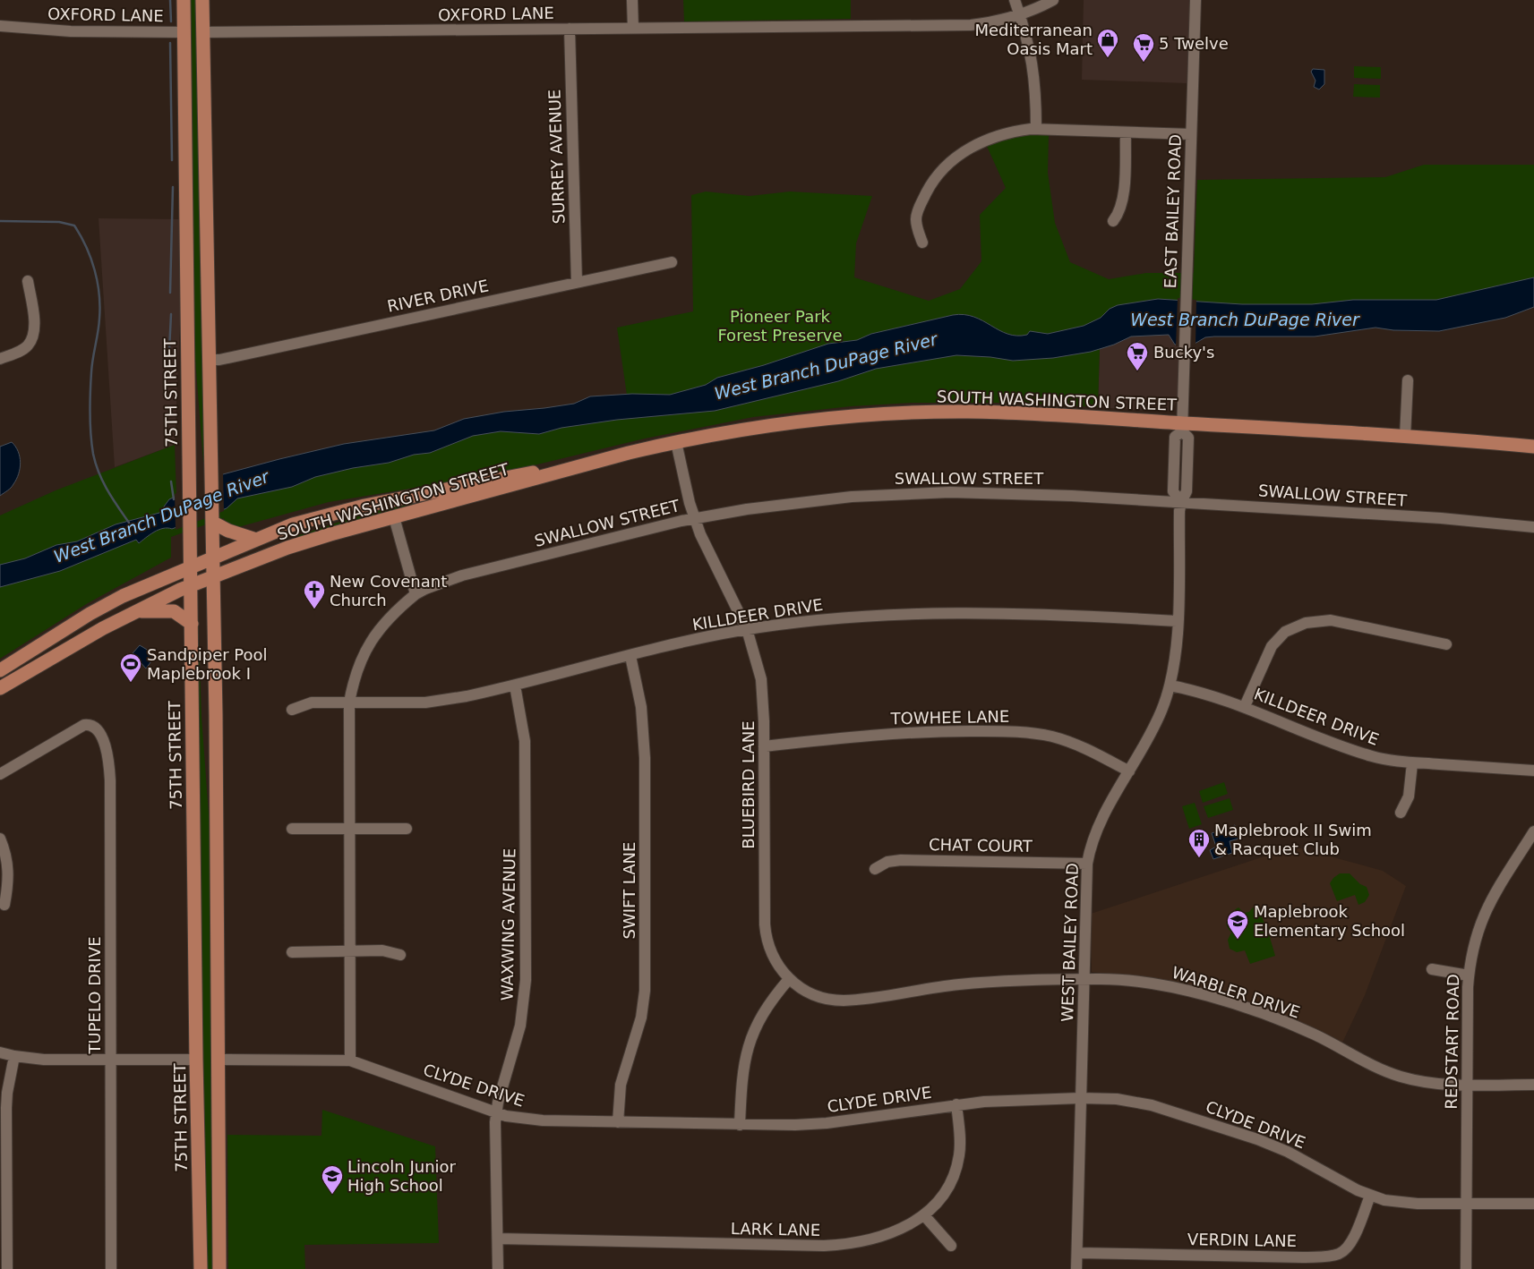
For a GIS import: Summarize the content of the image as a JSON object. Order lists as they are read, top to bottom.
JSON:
{
  "streets": {
    "main road": ["75TH STREET", "SOUTH WASHINGTON STREET"],
    "street": [
      "OXFORD LANE",
      "SURREY AVENUE",
      "EAST BAILEY ROAD",
      "RIVER DRIVE",
      "SWALLOW STREET",
      "KILLDEER DRIVE",
      "TOWHEE LANE",
      "BLUEBIRD LANE",
      "CHAT COURT",
      "SWIFT LANE",
      "WAXWING AVENUE",
      "WEST BAILEY ROAD",
      "WARBLER DRIVE",
      "TUPELO DRIVE",
      "REDSTART ROAD",
      "CLYDE DRIVE",
      "LARK LANE",
      "VERDIN LANE"
    ]
  },
  "crossings": [
    ["OXFORD LANE", "SURREY AVENUE"],
    ["OXFORD LANE", "75TH STREET"],
    ["SURREY AVENUE", "RIVER DRIVE"],
    ["EAST BAILEY ROAD", "SOUTH WASHINGTON STREET"],
    ["EAST BAILEY ROAD", "WEST BAILEY ROAD"],
    ["75TH STREET", "SOUTH WASHINGTON STREET"],
    ["SOUTH WASHINGTON STREET", "BLUEBIRD LANE"],
    ["SOUTH WASHINGTON STREET", "WEST BAILEY ROAD"],
    ["SWALLOW STREET", "KILLDEER DRIVE"],
    ["SWALLOW STREET", "BLUEBIRD LANE"],
    ["SWALLOW STREET", "WEST BAILEY ROAD"],
    ["SWALLOW STREET", "CLYDE DRIVE"],
    ["KILLDEER DRIVE", "BLUEBIRD LANE"],
    ["KILLDEER DRIVE", "SWIFT LANE"],
    ["KILLDEER DRIVE", "WAXWING AVENUE"],
    ["KILLDEER DRIVE", "WEST BAILEY ROAD"],
    ["TOWHEE LANE", "BLUEBIRD LANE"],
    ["TOWHEE LANE", "WEST BAILEY ROAD"],
    ["BLUEBIRD LANE", "WARBLER DRIVE"],
    ["CHAT COURT", "WEST BAILEY ROAD"],
    ["SWIFT LANE", "CLYDE DRIVE"],
    ["WAXWING AVENUE", "CLYDE DRIVE"],
    ["WAXWING AVENUE", "LARK LANE"],
    ["WEST BAILEY ROAD", "WARBLER DRIVE"],
    ["WEST BAILEY ROAD", "CLYDE DRIVE"],
    ["WEST BAILEY ROAD", "VERDIN LANE"],
    ["WARBLER DRIVE", "REDSTART ROAD"],
    ["REDSTART ROAD", "CLYDE DRIVE"],
    ["CLYDE DRIVE", "LARK LANE"],
    ["CLYDE DRIVE", "VERDIN LANE"]
  ],
  "water": ["West Branch DuPage River"],
  "parks": ["Pioneer Park Forest Preserve"],
  "places": {
    "shop": ["Mediterranean Oasis Mart"],
    "supermarket": ["5 Twelve", "Bucky's"],
    "church": ["New Covenant Church"],
    "sports": ["Sandpiper Pool Maplebrook I"],
    "building": ["Maplebrook II Swim & Racquet Club"],
    "school or university": ["Maplebrook Elementary School", "Lincoln Junior High School"]
  }
}
